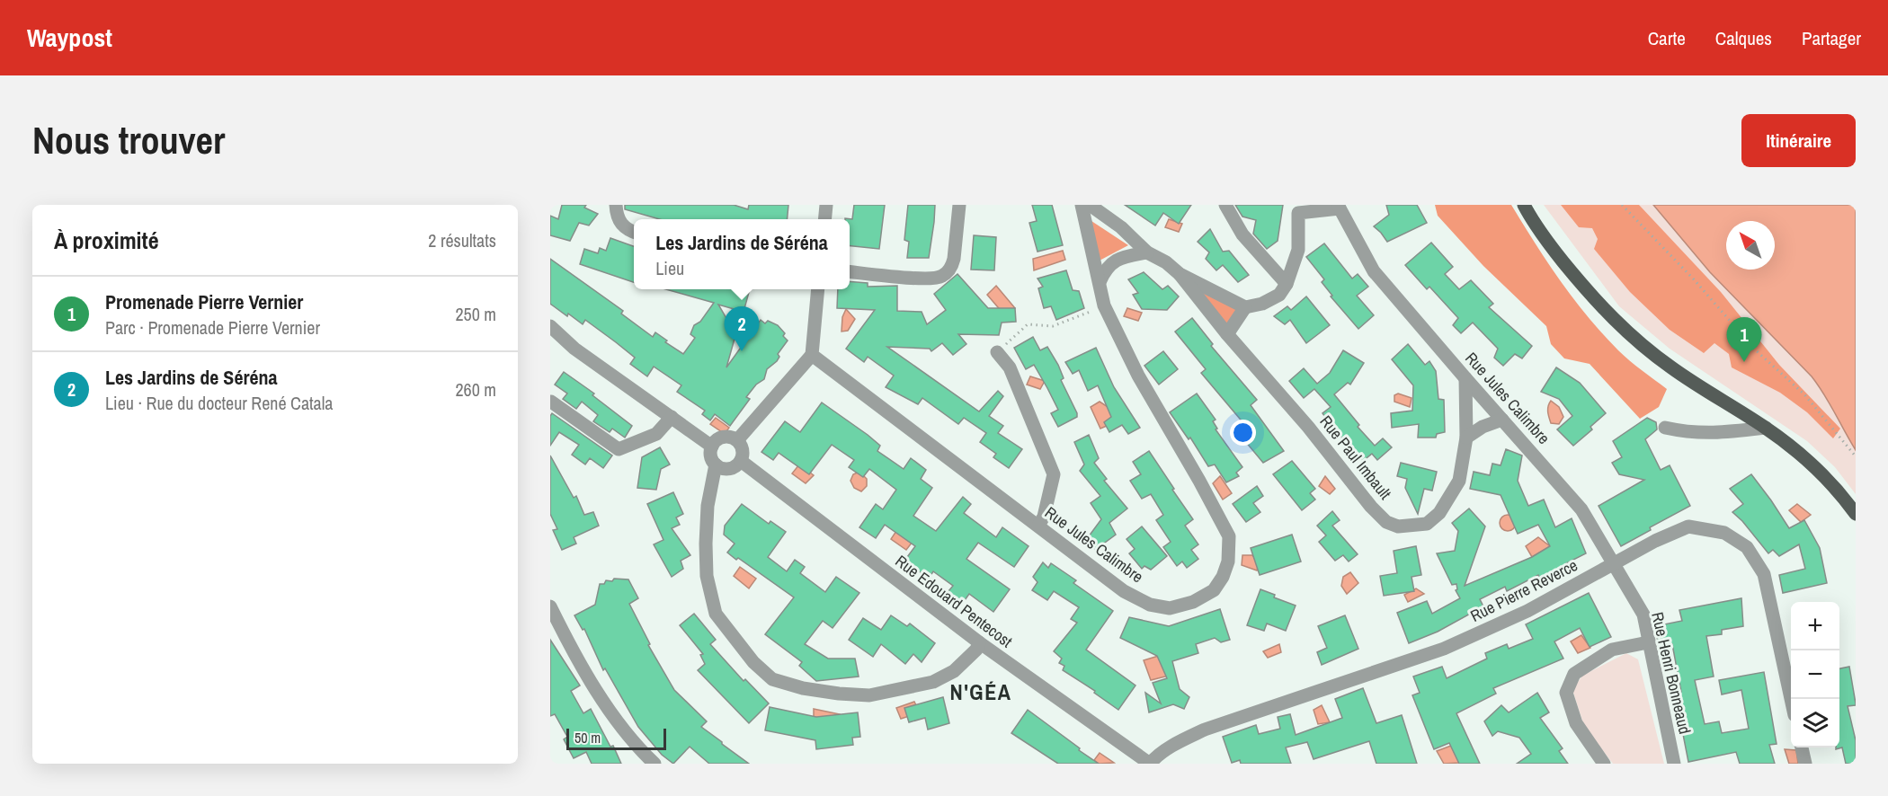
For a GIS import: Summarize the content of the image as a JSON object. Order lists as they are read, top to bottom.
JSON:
{
  "streets": {
    "street": [
      "Rue Jules Calimbre",
      "Rue Paul Imbault",
      "Rue Pierre Reverce",
      "Rue Edouard Pentecost",
      "Rue Henri Bonneaud"
    ]
  },
  "crossings": [
    ["Rue Jules Calimbre", "Rue Paul Imbault"],
    ["Rue Jules Calimbre", "Rue Henri Bonneaud"],
    ["Rue Pierre Reverce", "Rue Edouard Pentecost"],
    ["Rue Pierre Reverce", "Rue Henri Bonneaud"]
  ],
  "districts": ["N'GÉA"],
  "scale_bar": "50 m",
  "north": "top left",
  "page": {
    "header": "Waypost",
    "nav": ["Carte", "Calques", "Partager"],
    "buttons": "Itinéraire",
    "title": "Nous trouver",
    "heading": ["À proximité", "2 résultats"],
    "popup": ["Les Jardins de Séréna", "Lieu"],
    "list": [
      {
        "mark": "1",
        "name": "Promenade Pierre Vernier",
        "note": "Parc · Promenade Pierre Vernier",
        "value": "250 m"
      },
      {
        "mark": "2",
        "name": "Les Jardins de Séréna",
        "note": "Lieu · Rue du docteur René Catala",
        "value": "260 m"
      }
    ],
    "pins": ["2", "1"],
    "map_buttons": ["+", "−"],
    "scale": "50 m"
  }
}
